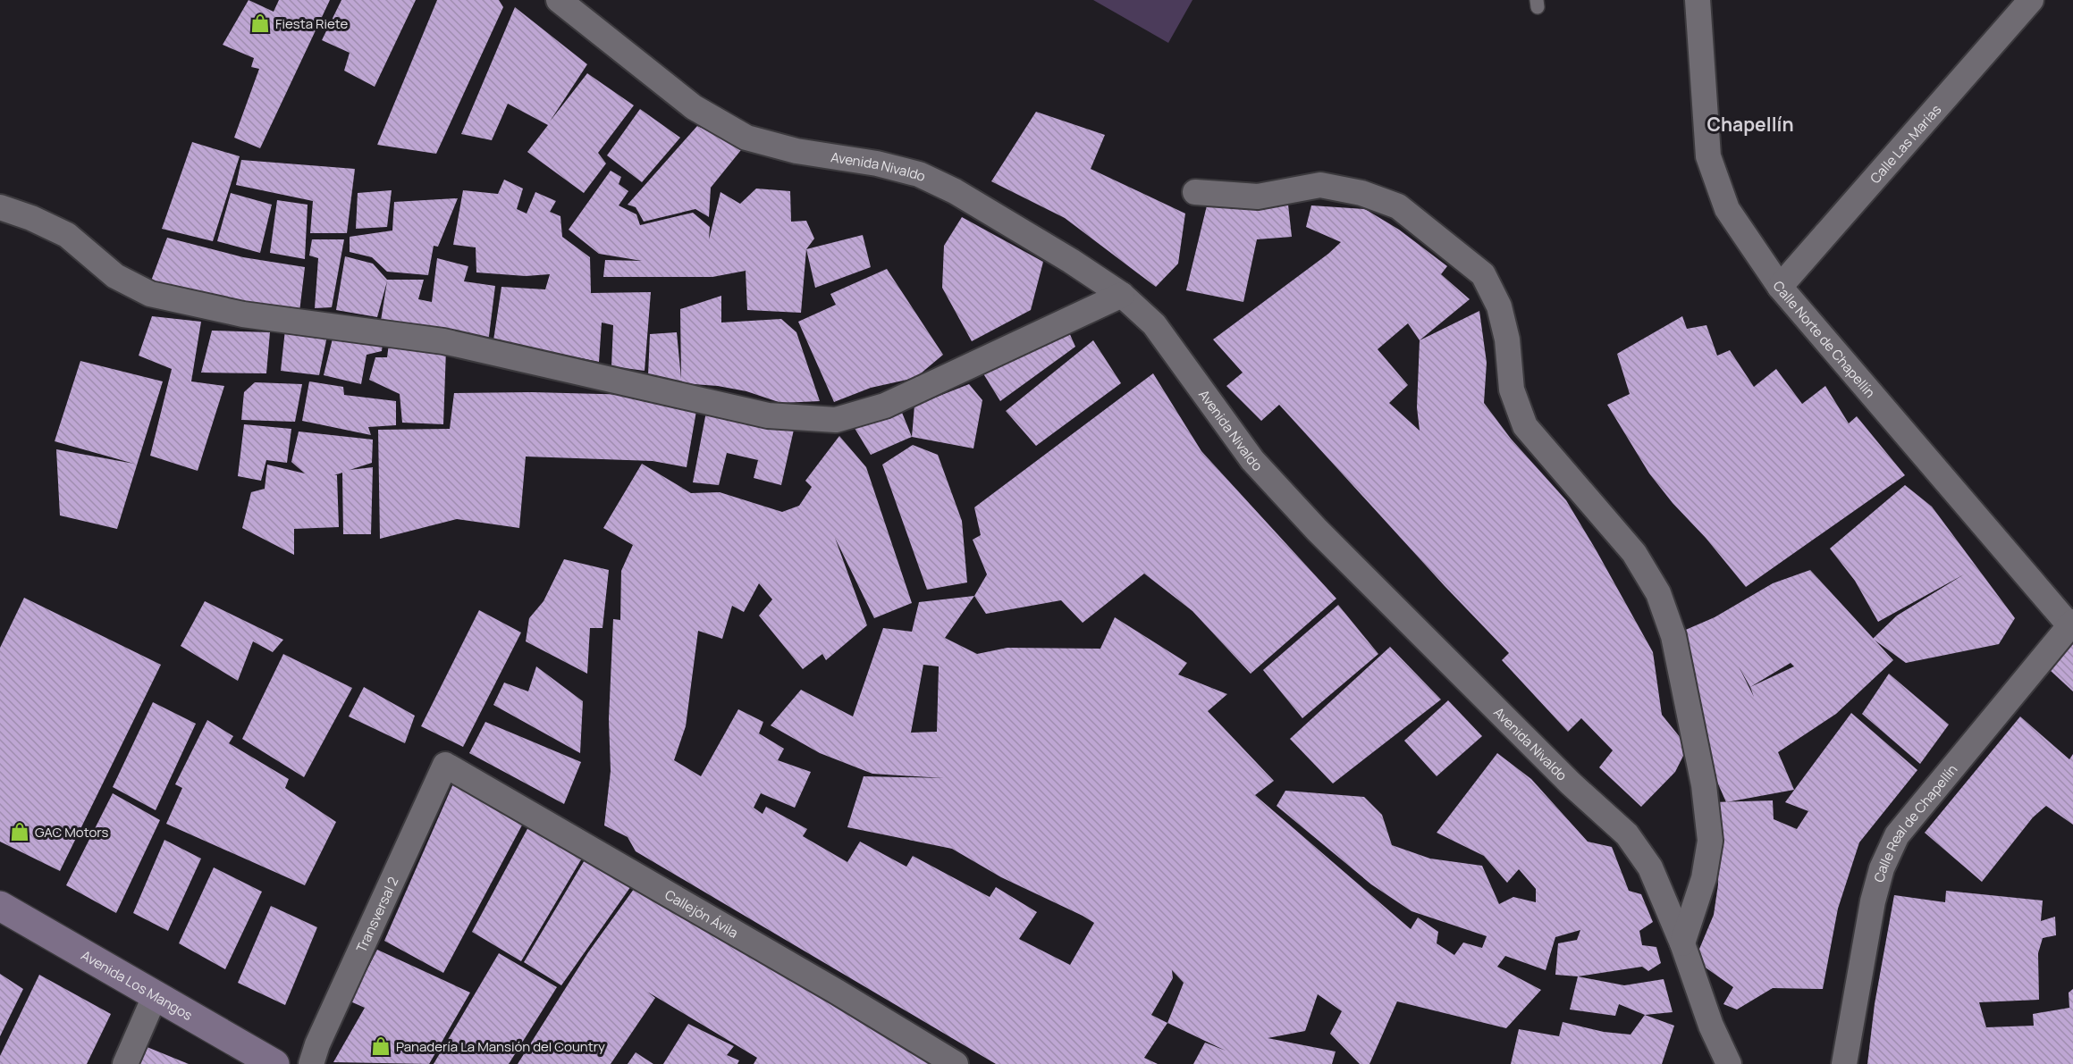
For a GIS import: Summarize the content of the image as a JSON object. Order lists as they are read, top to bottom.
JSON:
{
  "streets": {
    "street": [
      "Calle Las Marías",
      "Avenida Nivaldo",
      "Calle Norte de Chapellín",
      "Calle Real de Chapellín",
      "Callejón Ávila",
      "Transversal 2",
      "Avenida Los Mangos"
    ]
  },
  "crossings": [
    ["Calle Las Marías", "Calle Norte de Chapellín"],
    ["Calle Norte de Chapellín", "Calle Real de Chapellín"],
    ["Callejón Ávila", "Transversal 2"]
  ],
  "districts": ["Chapellín"],
  "places": {
    "shop": ["Fiesta Riete", "GAC Motors", "Panadería La Mansión del Country"]
  }
}
